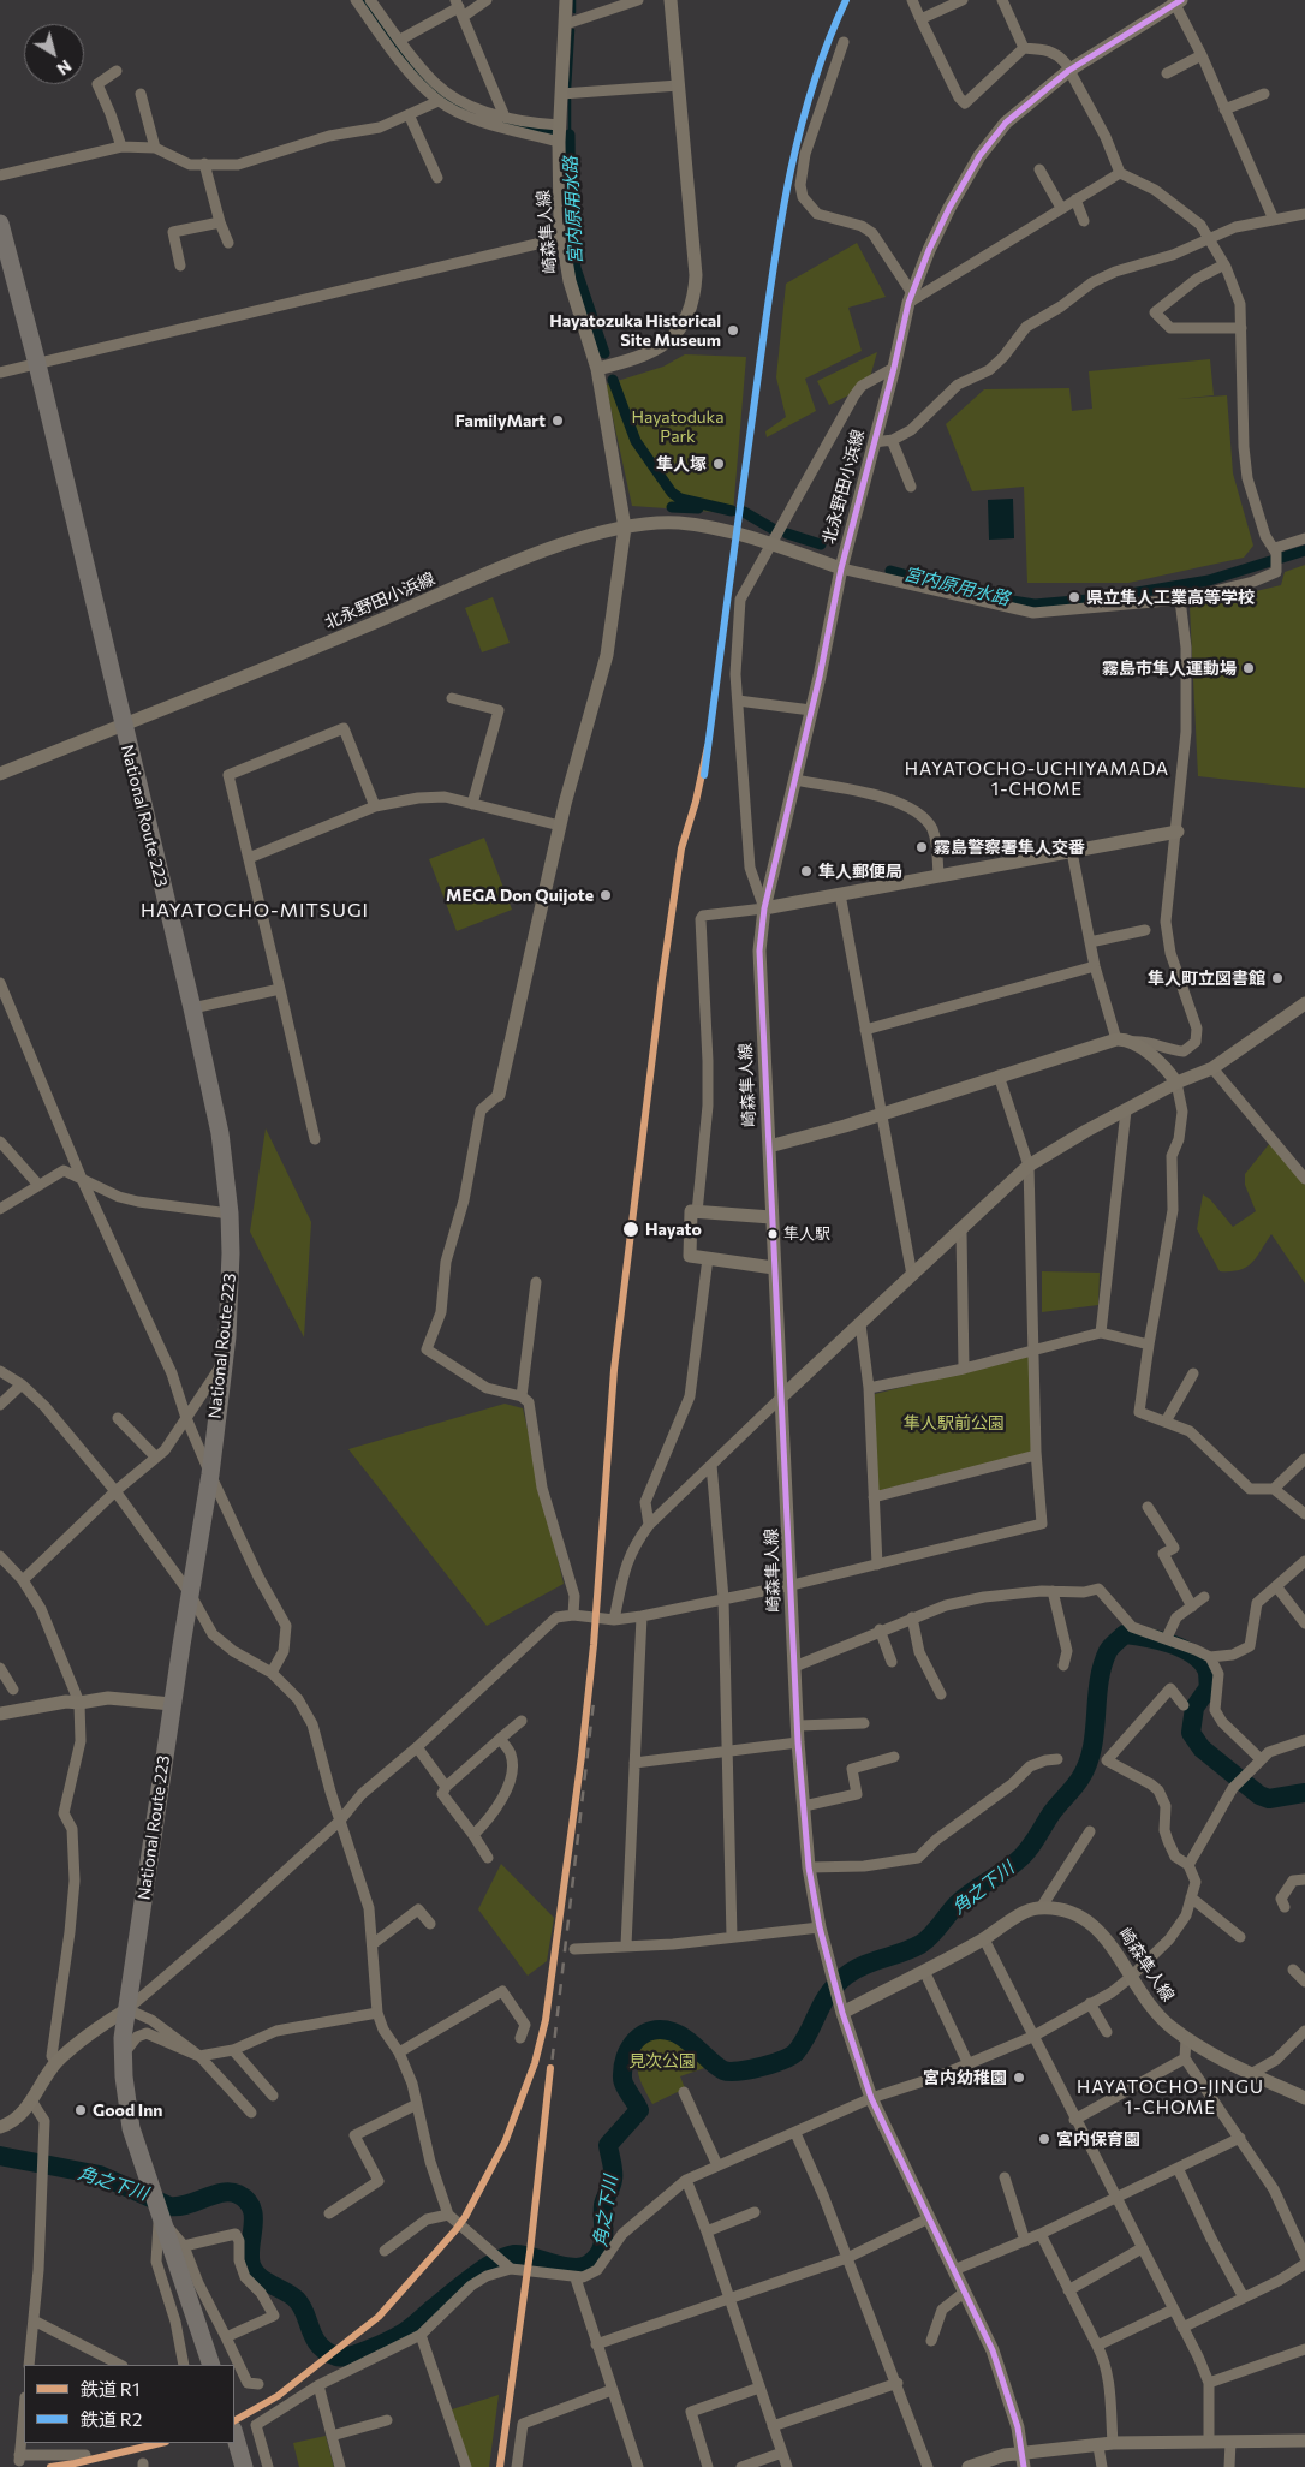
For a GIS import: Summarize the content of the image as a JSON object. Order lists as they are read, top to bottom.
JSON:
{
  "streets": {
    "highway": ["National Route 223"],
    "main road": ["崎森隼人線", "北永野田小浜線"]
  },
  "crossings": [
    ["崎森隼人線", "北永野田小浜線"],
    ["北永野田小浜線", "National Route 223"]
  ],
  "districts": ["HAYATOCHO-UCHIYAMADA 1-CHOME", "HAYATOCHO-MITSUGI", "HAYATOCHO-JINGU 1-CHOME"],
  "water": ["宮内原用水路", "角之下川"],
  "parks": ["Hayatoduka Park", "隼人駅前公園", "見次公園"],
  "places": [
    "Hayatozuka Historical Site Museum",
    "FamilyMart",
    "隼人塚",
    "県立隼人工業高等学校",
    "霧島市隼人運動場",
    "霧島警察署隼人交番",
    "隼人郵便局",
    "MEGA Don Quijote",
    "隼人町立図書館",
    "Hayato",
    "隼人駅",
    "宮内幼稚園",
    "Good Inn",
    "宮内保育園"
  ],
  "lines": ["rail line R2", "rail line R1"],
  "legend": ["鉄道 R1", "鉄道 R2"],
  "north": "bottom right"
}
